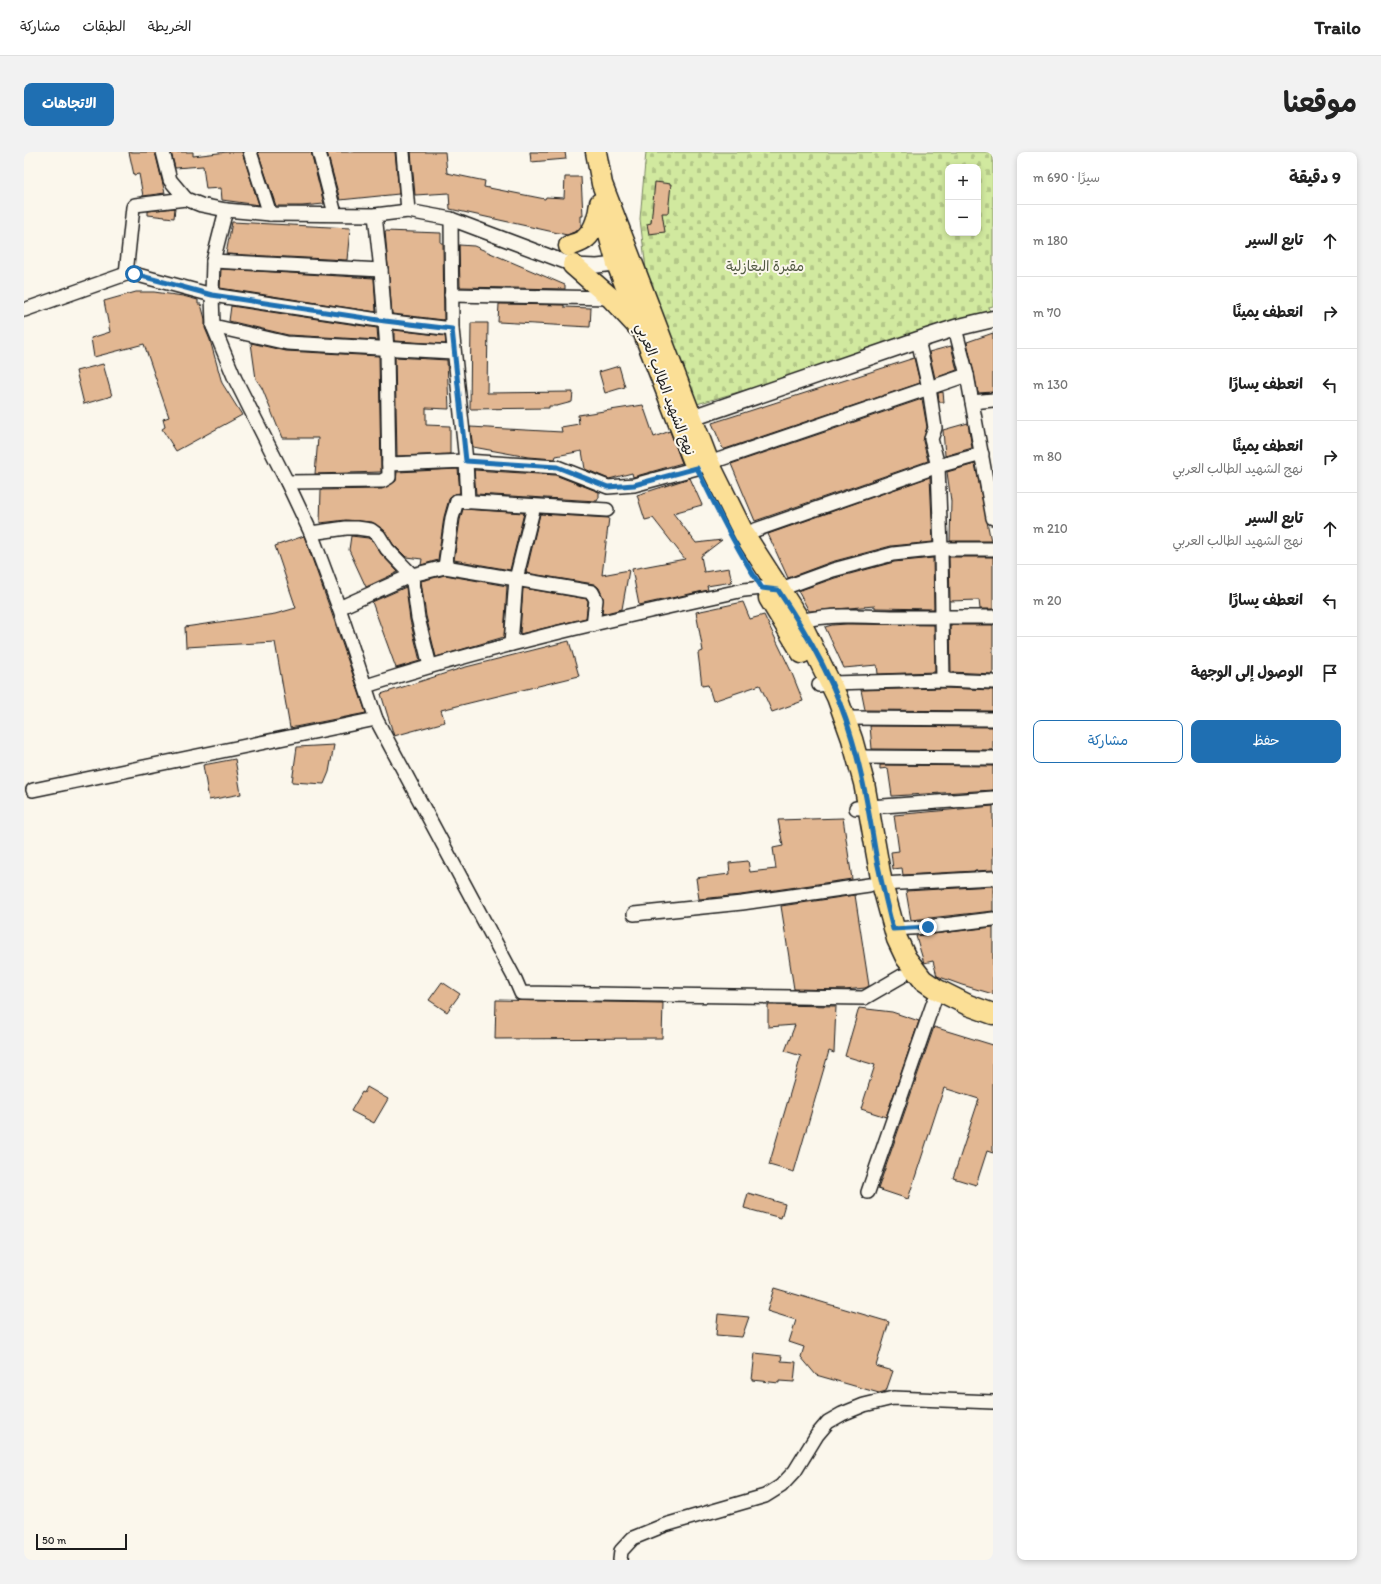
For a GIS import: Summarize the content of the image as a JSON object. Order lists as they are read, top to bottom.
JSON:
{
  "streets": {
    "main road": ["نهج الشهيد الطالب العربي"]
  },
  "parks": ["مقبرة البغازلية"],
  "scale_bar": "50 m",
  "page": {
    "header": "Trailo",
    "nav": ["الخريطة", "الطبقات", "مشاركة"],
    "title": "موقعنا",
    "buttons": [
      "الاتجاهات",
      ["حفظ", "مشاركة"]
    ],
    "heading": ["9 دقيقة", "سيرًا · 690 m"],
    "map_buttons": ["+", "−"],
    "list": [
      ["تابع السير", "180 m"],
      ["انعطف يمينًا", "70 m"],
      ["انعطف يسارًا", "130 m"],
      ["انعطف يمينًا", "نهج الشهيد الطالب العربي", "80 m"],
      ["تابع السير", "نهج الشهيد الطالب العربي", "210 m"],
      ["انعطف يسارًا", "20 m"],
      "الوصول إلى الوجهة"
    ],
    "scale": "50 m"
  }
}
